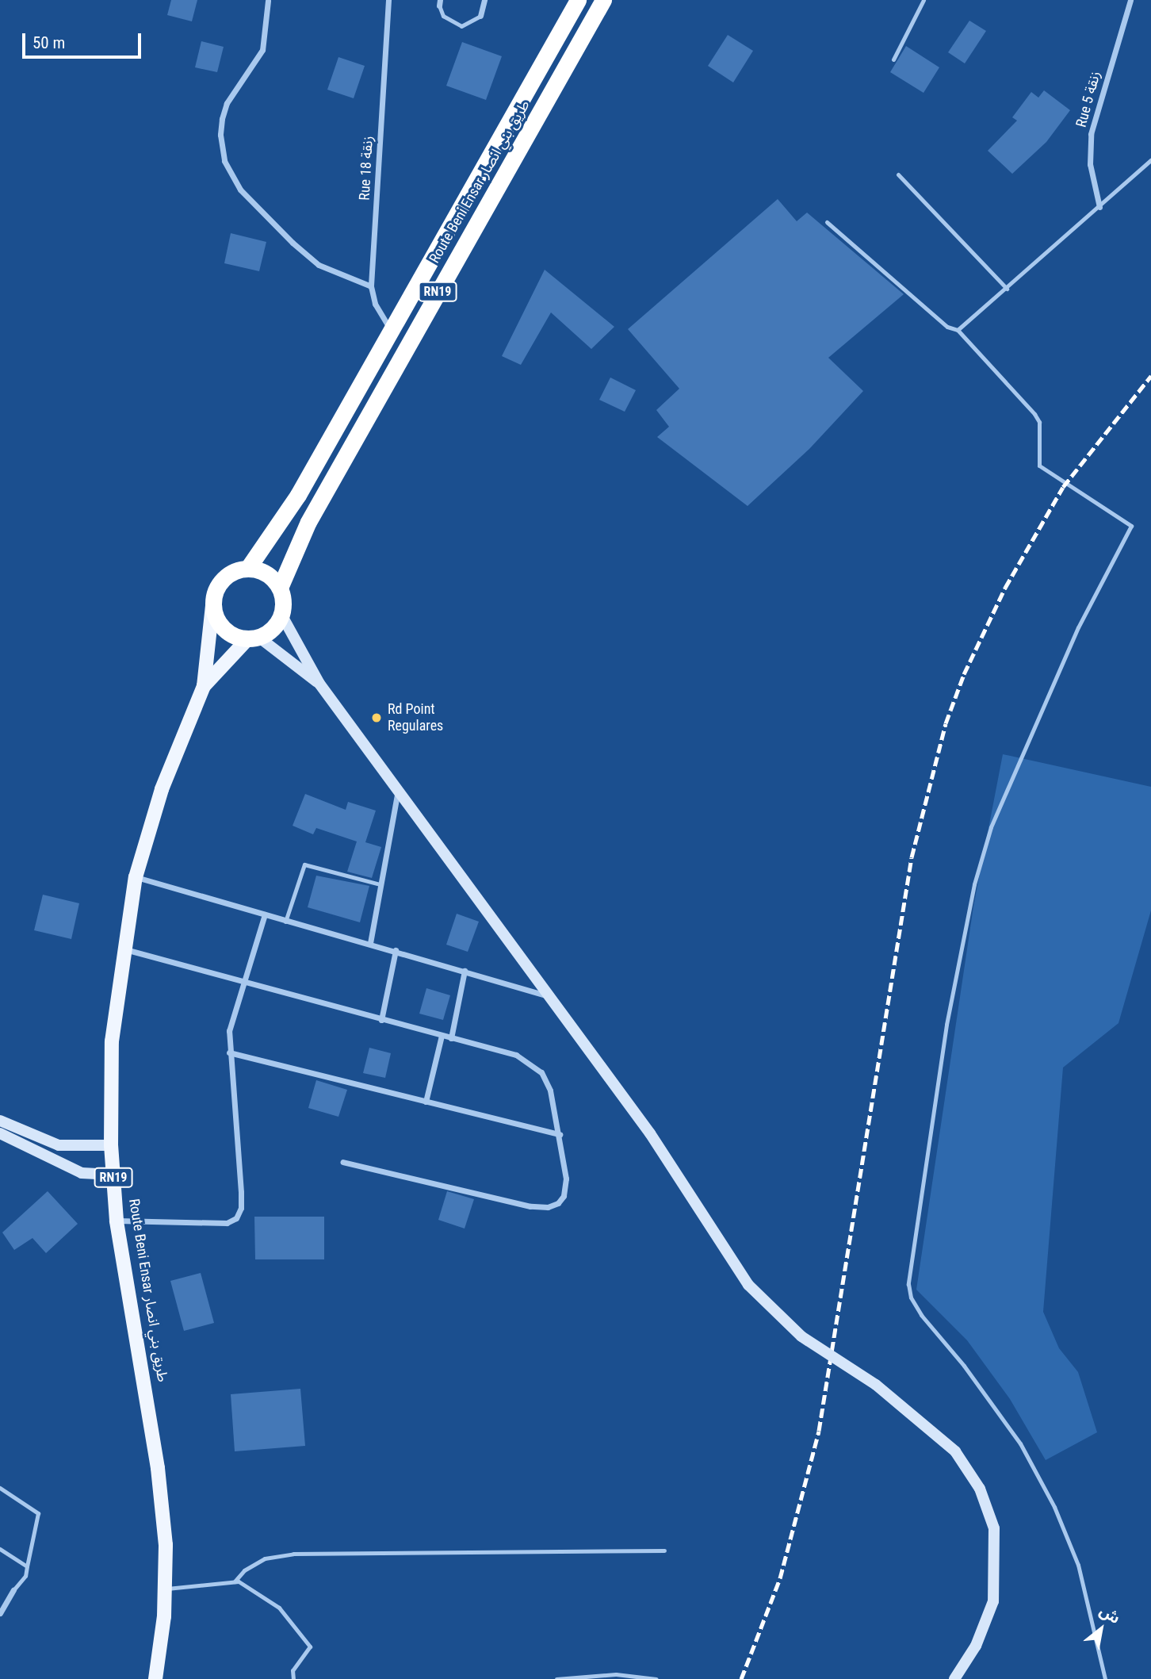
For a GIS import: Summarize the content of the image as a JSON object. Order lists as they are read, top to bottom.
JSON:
{
  "streets": {
    "highway": ["Route Beni Ensar طريق بني انصار", "RN19"],
    "street": ["Rue 5 زنقة", "Rue 18 زنقة"]
  },
  "crossings": [
    ["Rue 18 زنقة", "Route Beni Ensar طريق بني انصار"],
    ["Route Beni Ensar طريق بني انصار", "RN19"]
  ],
  "places": ["Rd Point Regulares"],
  "scale_bar": "50 m",
  "north": "top right"
}
